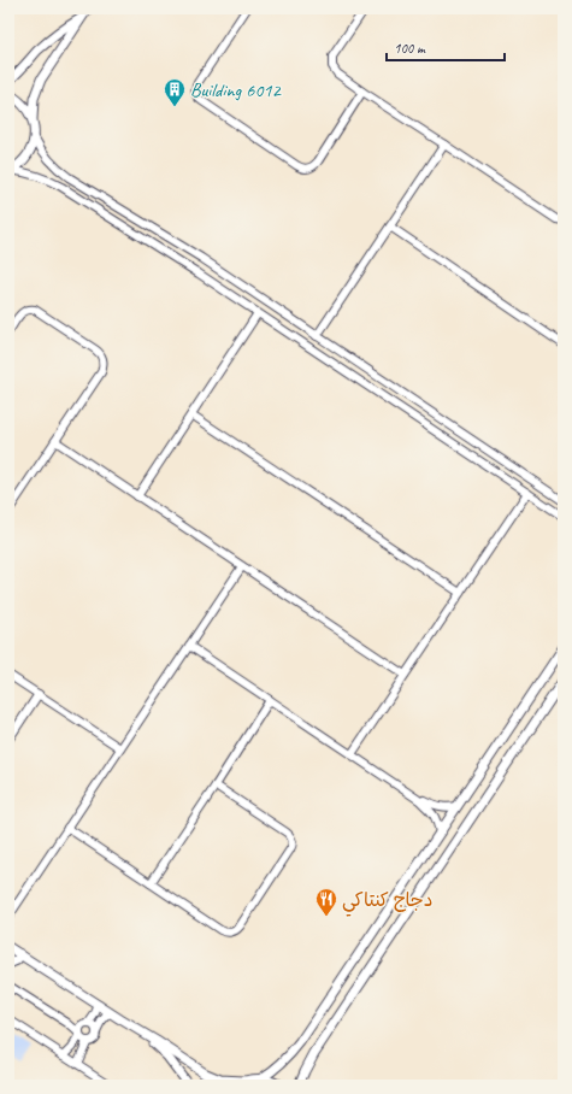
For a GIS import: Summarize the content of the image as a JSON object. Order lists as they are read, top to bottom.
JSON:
{
  "places": {
    "building": ["Building 6012"],
    "restaurant": ["دجاج كنتاكي"]
  },
  "scale_bar": "100 m"
}
